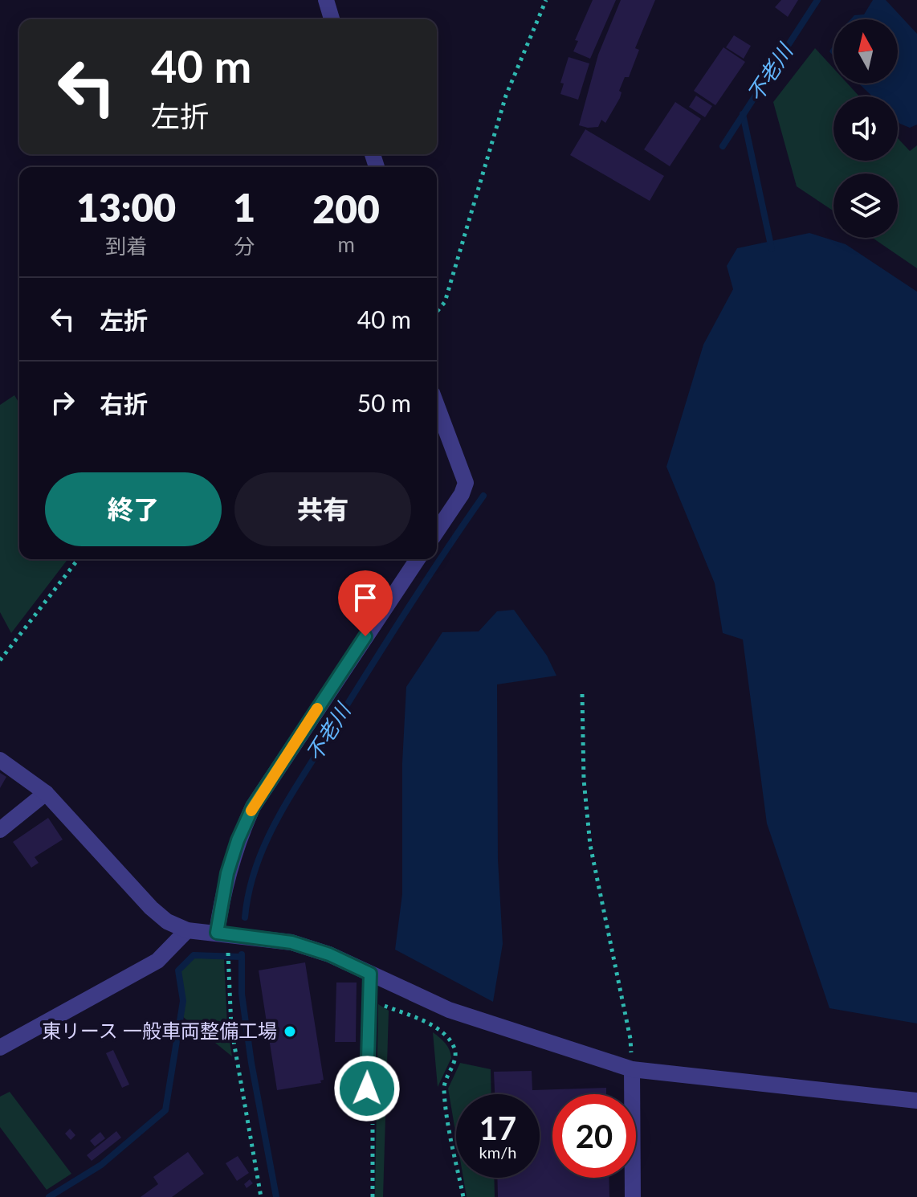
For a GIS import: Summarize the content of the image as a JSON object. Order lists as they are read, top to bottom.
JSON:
{
  "water": ["不老川"],
  "places": ["東リース 一般車両整備工場"],
  "north": "top",
  "page": {
    "turn": ["40 m", "左折"],
    "eta": [
      "13:00",
      "到着",
      "1",
      "分",
      "200",
      "m"
    ],
    "list": [
      {
        "name": "左折",
        "value": "40 m"
      },
      {
        "name": "右折",
        "value": "50 m"
      }
    ],
    "buttons": ["終了", "共有"],
    "speed": "17 km/h",
    "limit": "20"
  }
}
